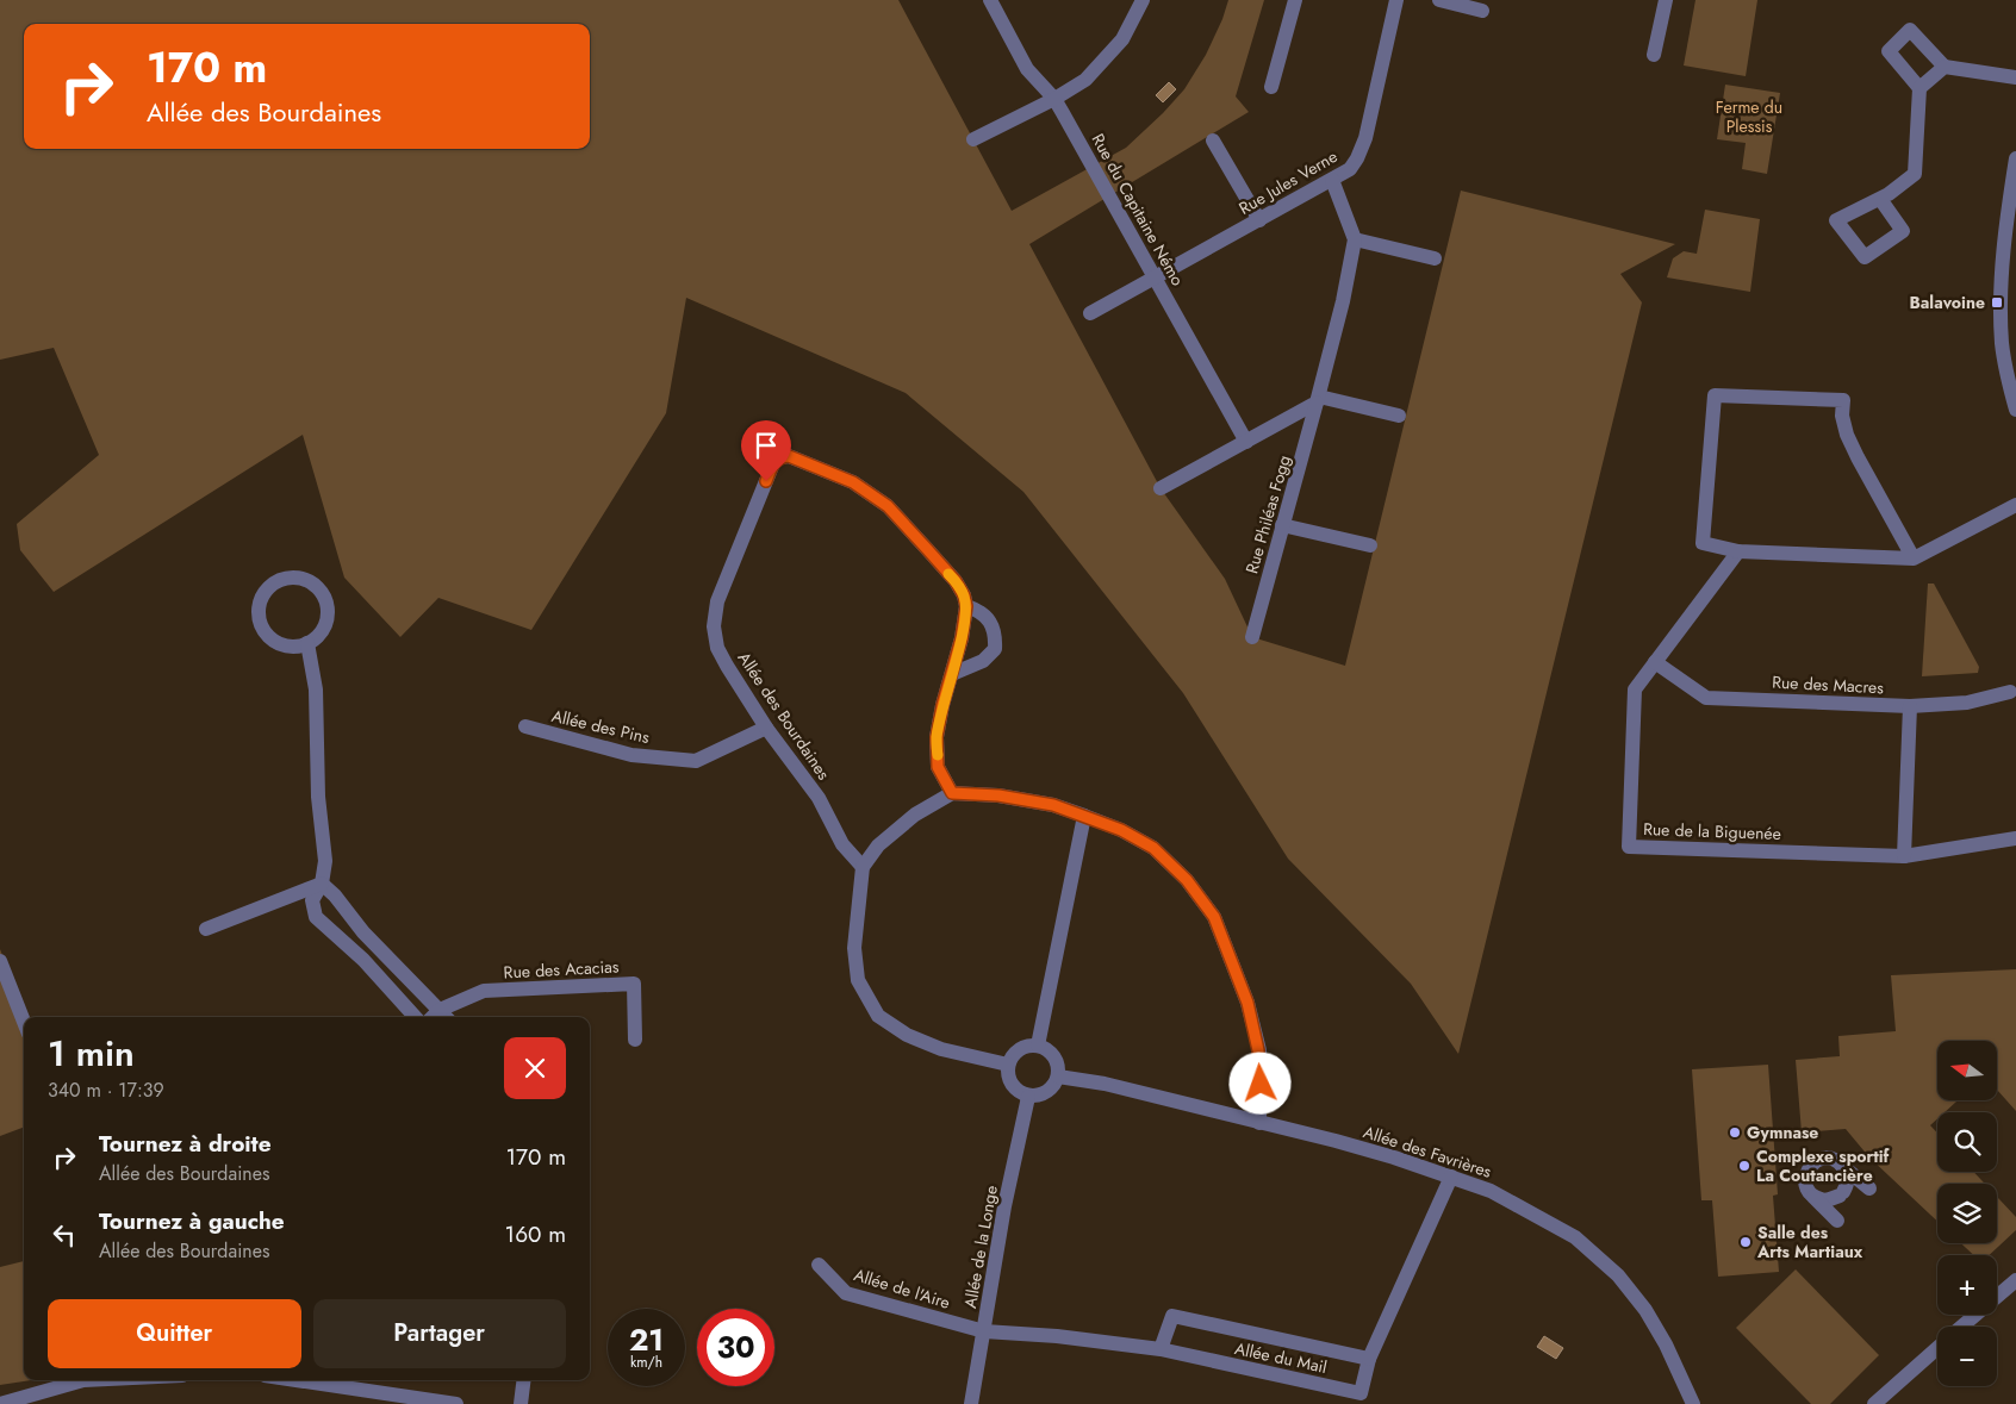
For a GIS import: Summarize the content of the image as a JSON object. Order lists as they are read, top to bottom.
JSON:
{
  "streets": {
    "street": [
      "Rue Jules Verne",
      "Rue du Capitaine Némo",
      "Rue Philéas Fogg",
      "Rue des Macres",
      "Allée des Bourdaines",
      "Allée des Pins",
      "Rue de la Biguenée",
      "Rue des Acacias",
      "Allée des Favrières",
      "Allée de la Longe",
      "Allée de l'Aire",
      "Allée du Mail"
    ]
  },
  "crossings": [
    ["Rue Jules Verne", "Rue du Capitaine Némo"],
    ["Rue du Capitaine Némo", "Rue Philéas Fogg"],
    ["Rue des Macres", "Rue de la Biguenée"],
    ["Allée des Bourdaines", "Allée des Pins"],
    ["Allée des Favrières", "Allée de la Longe"],
    ["Allée des Favrières", "Allée du Mail"],
    ["Allée de la Longe", "Allée de l'Aire"],
    ["Allée de la Longe", "Allée du Mail"],
    ["Allée de l'Aire", "Allée du Mail"]
  ],
  "parks": ["Ferme du Plessis"],
  "places": {
    "transit": ["Balavoine"],
    "other": ["Gymnase", "Complexe sportif La Coutancière", "Salle des Arts Martiaux"]
  },
  "north": "left",
  "page": {
    "turn": ["170 m", "Allée des Bourdaines"],
    "heading": ["1 min", "340 m · 17:39"],
    "map_buttons": ["+", "−"],
    "list": [
      {
        "name": "Tournez à droite",
        "note": "Allée des Bourdaines",
        "value": "170 m"
      },
      {
        "name": "Tournez à gauche",
        "note": "Allée des Bourdaines",
        "value": "160 m"
      }
    ],
    "buttons": ["Quitter", "Partager"],
    "speed": "21 km/h",
    "limit": "30"
  }
}
